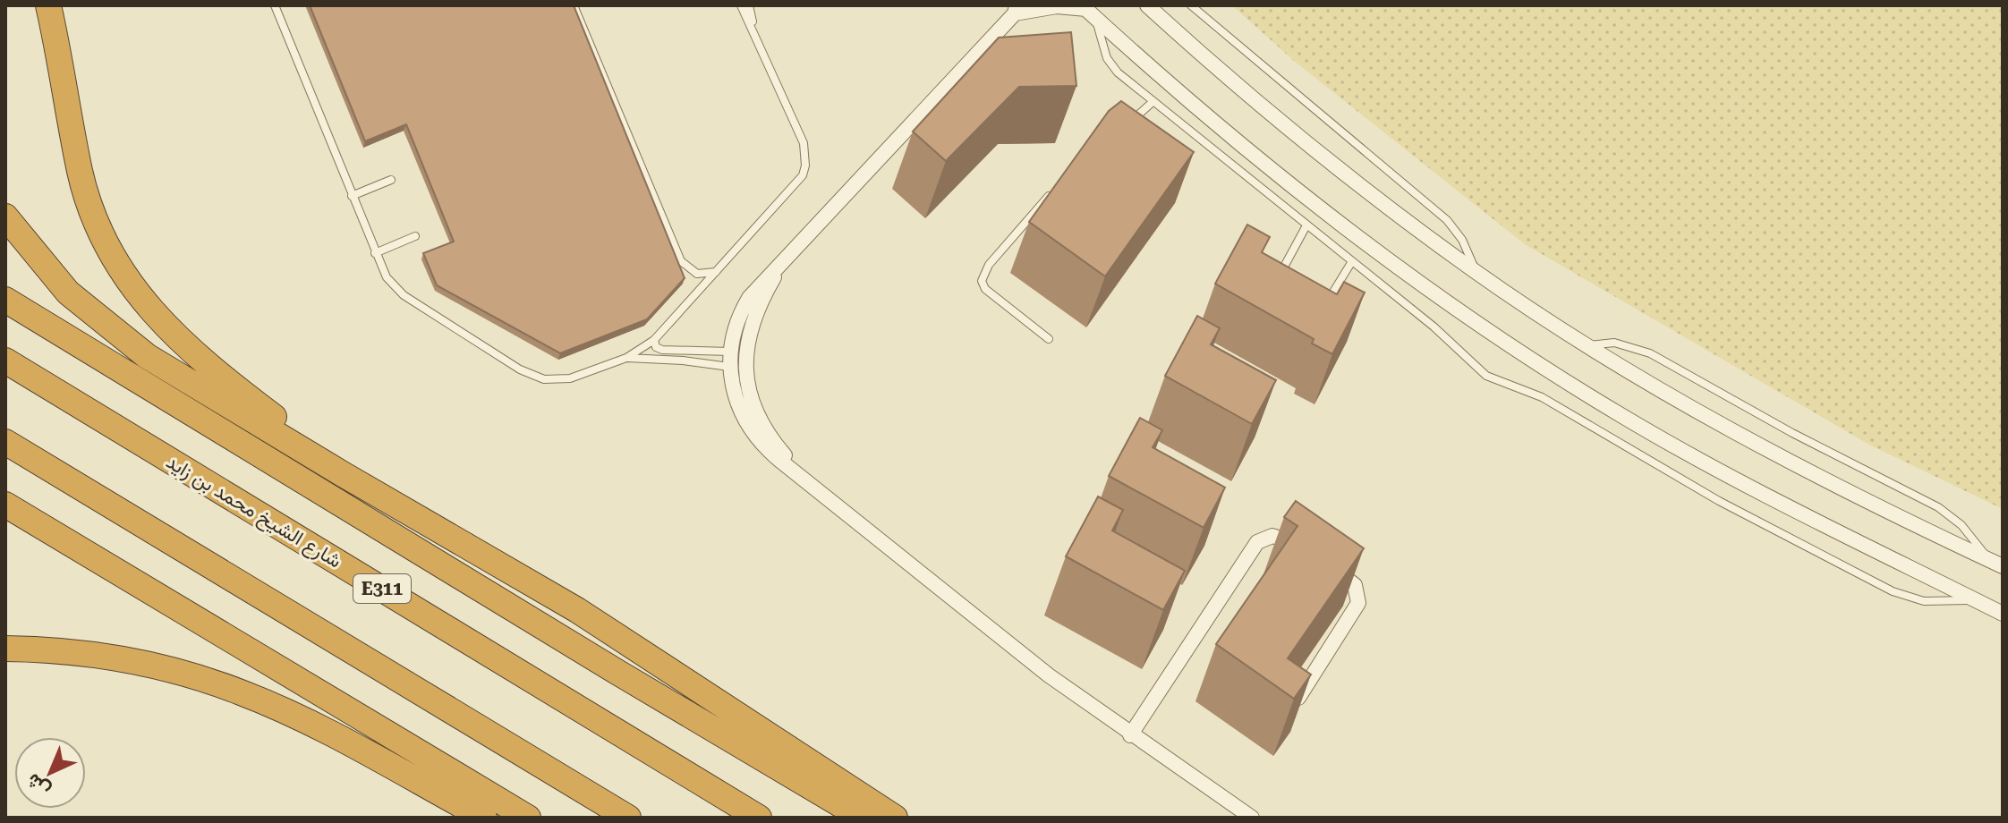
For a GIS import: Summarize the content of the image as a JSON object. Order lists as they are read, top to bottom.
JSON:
{
  "streets": {
    "highway": ["شارع الشيخ محمد بن زايد", "E311"]
  },
  "north": "bottom left"
}
